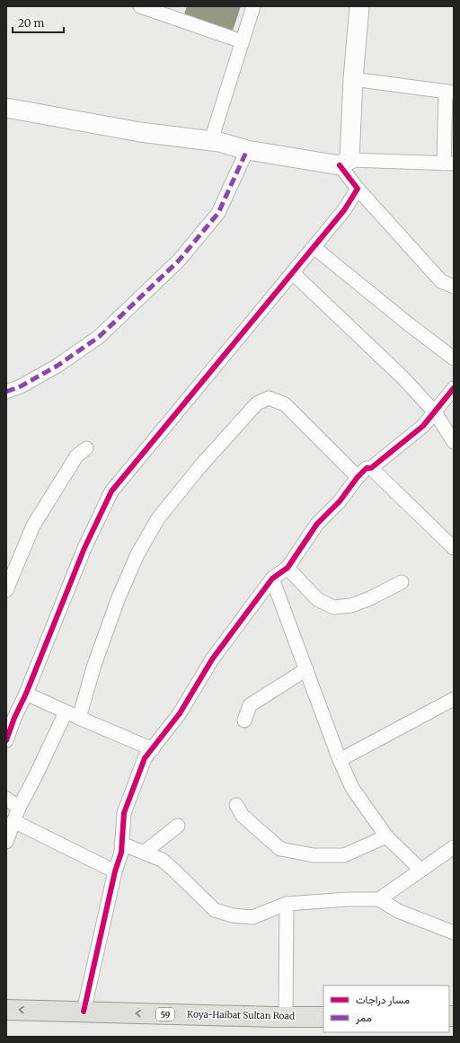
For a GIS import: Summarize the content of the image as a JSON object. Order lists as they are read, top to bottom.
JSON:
{
  "streets": {
    "main road": ["59", "Koya-Haibat Sultan Road"]
  },
  "one_way": ["Koya-Haibat Sultan Road"],
  "legend": ["مسار دراجات", "ممر"],
  "scale_bar": "20 m"
}
